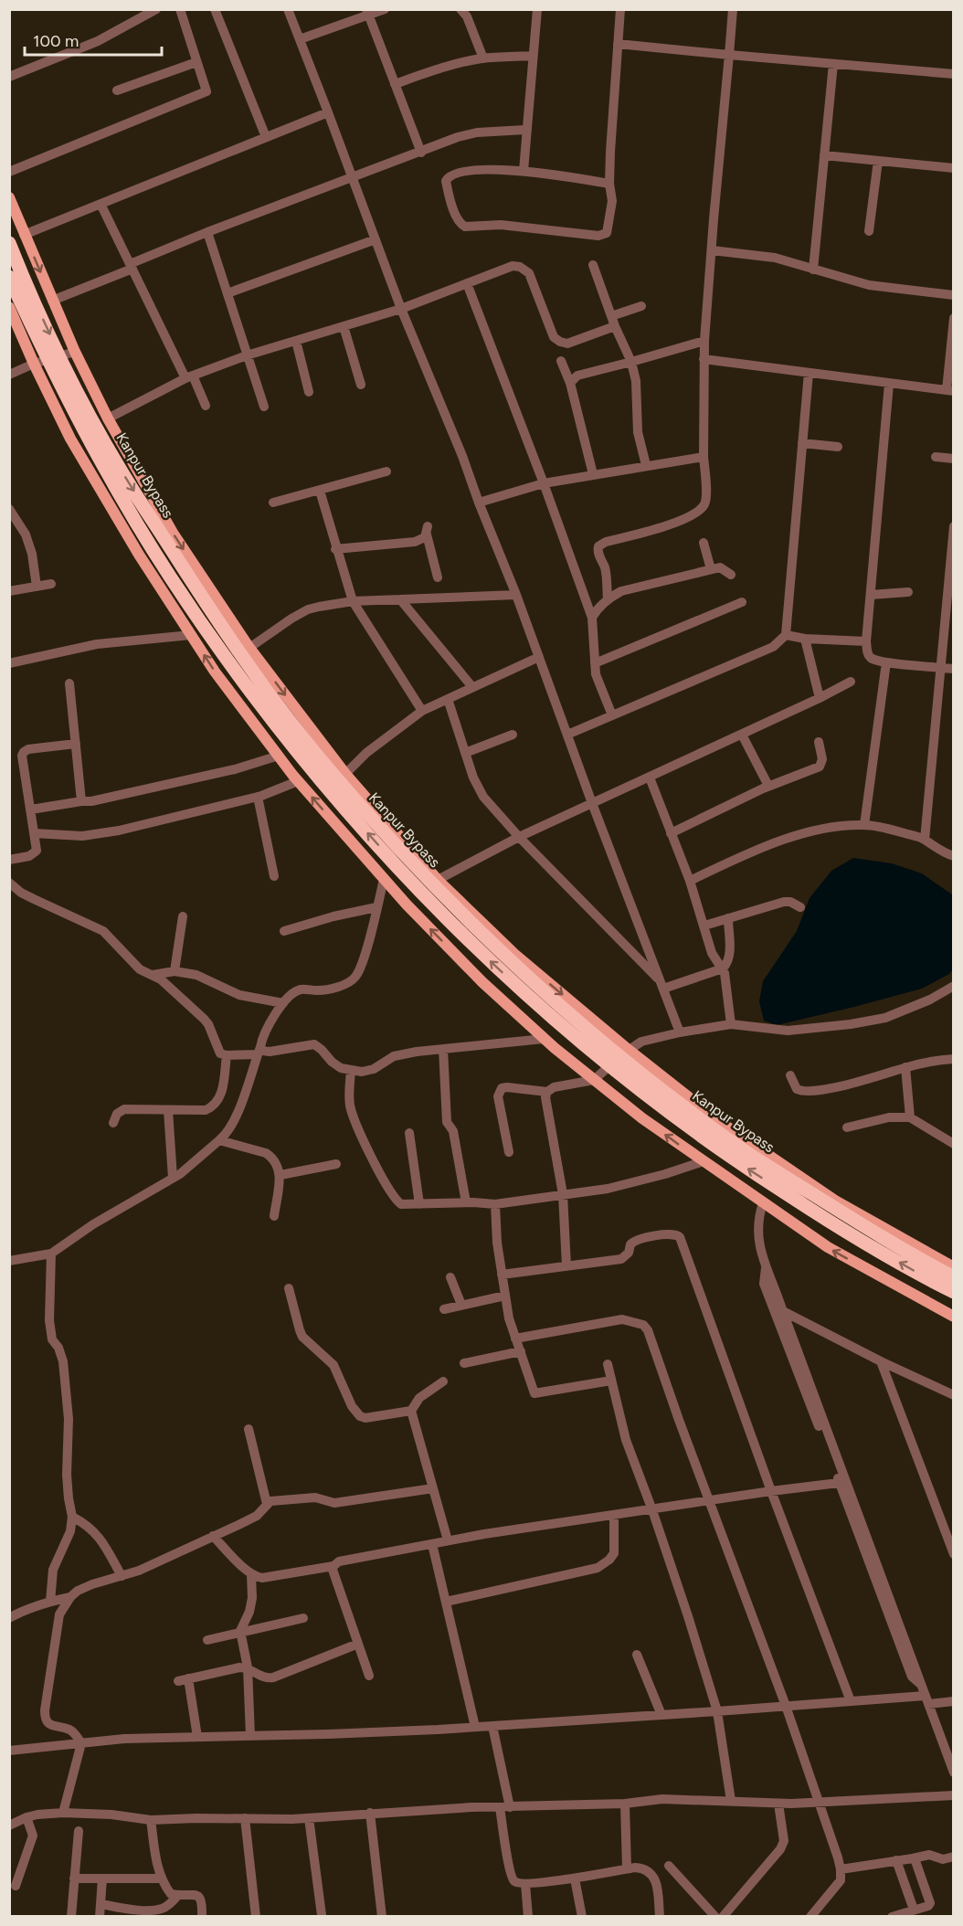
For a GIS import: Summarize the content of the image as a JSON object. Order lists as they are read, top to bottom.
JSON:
{
  "streets": {
    "highway": ["Kanpur Bypass"]
  },
  "scale_bar": "100 m"
}
